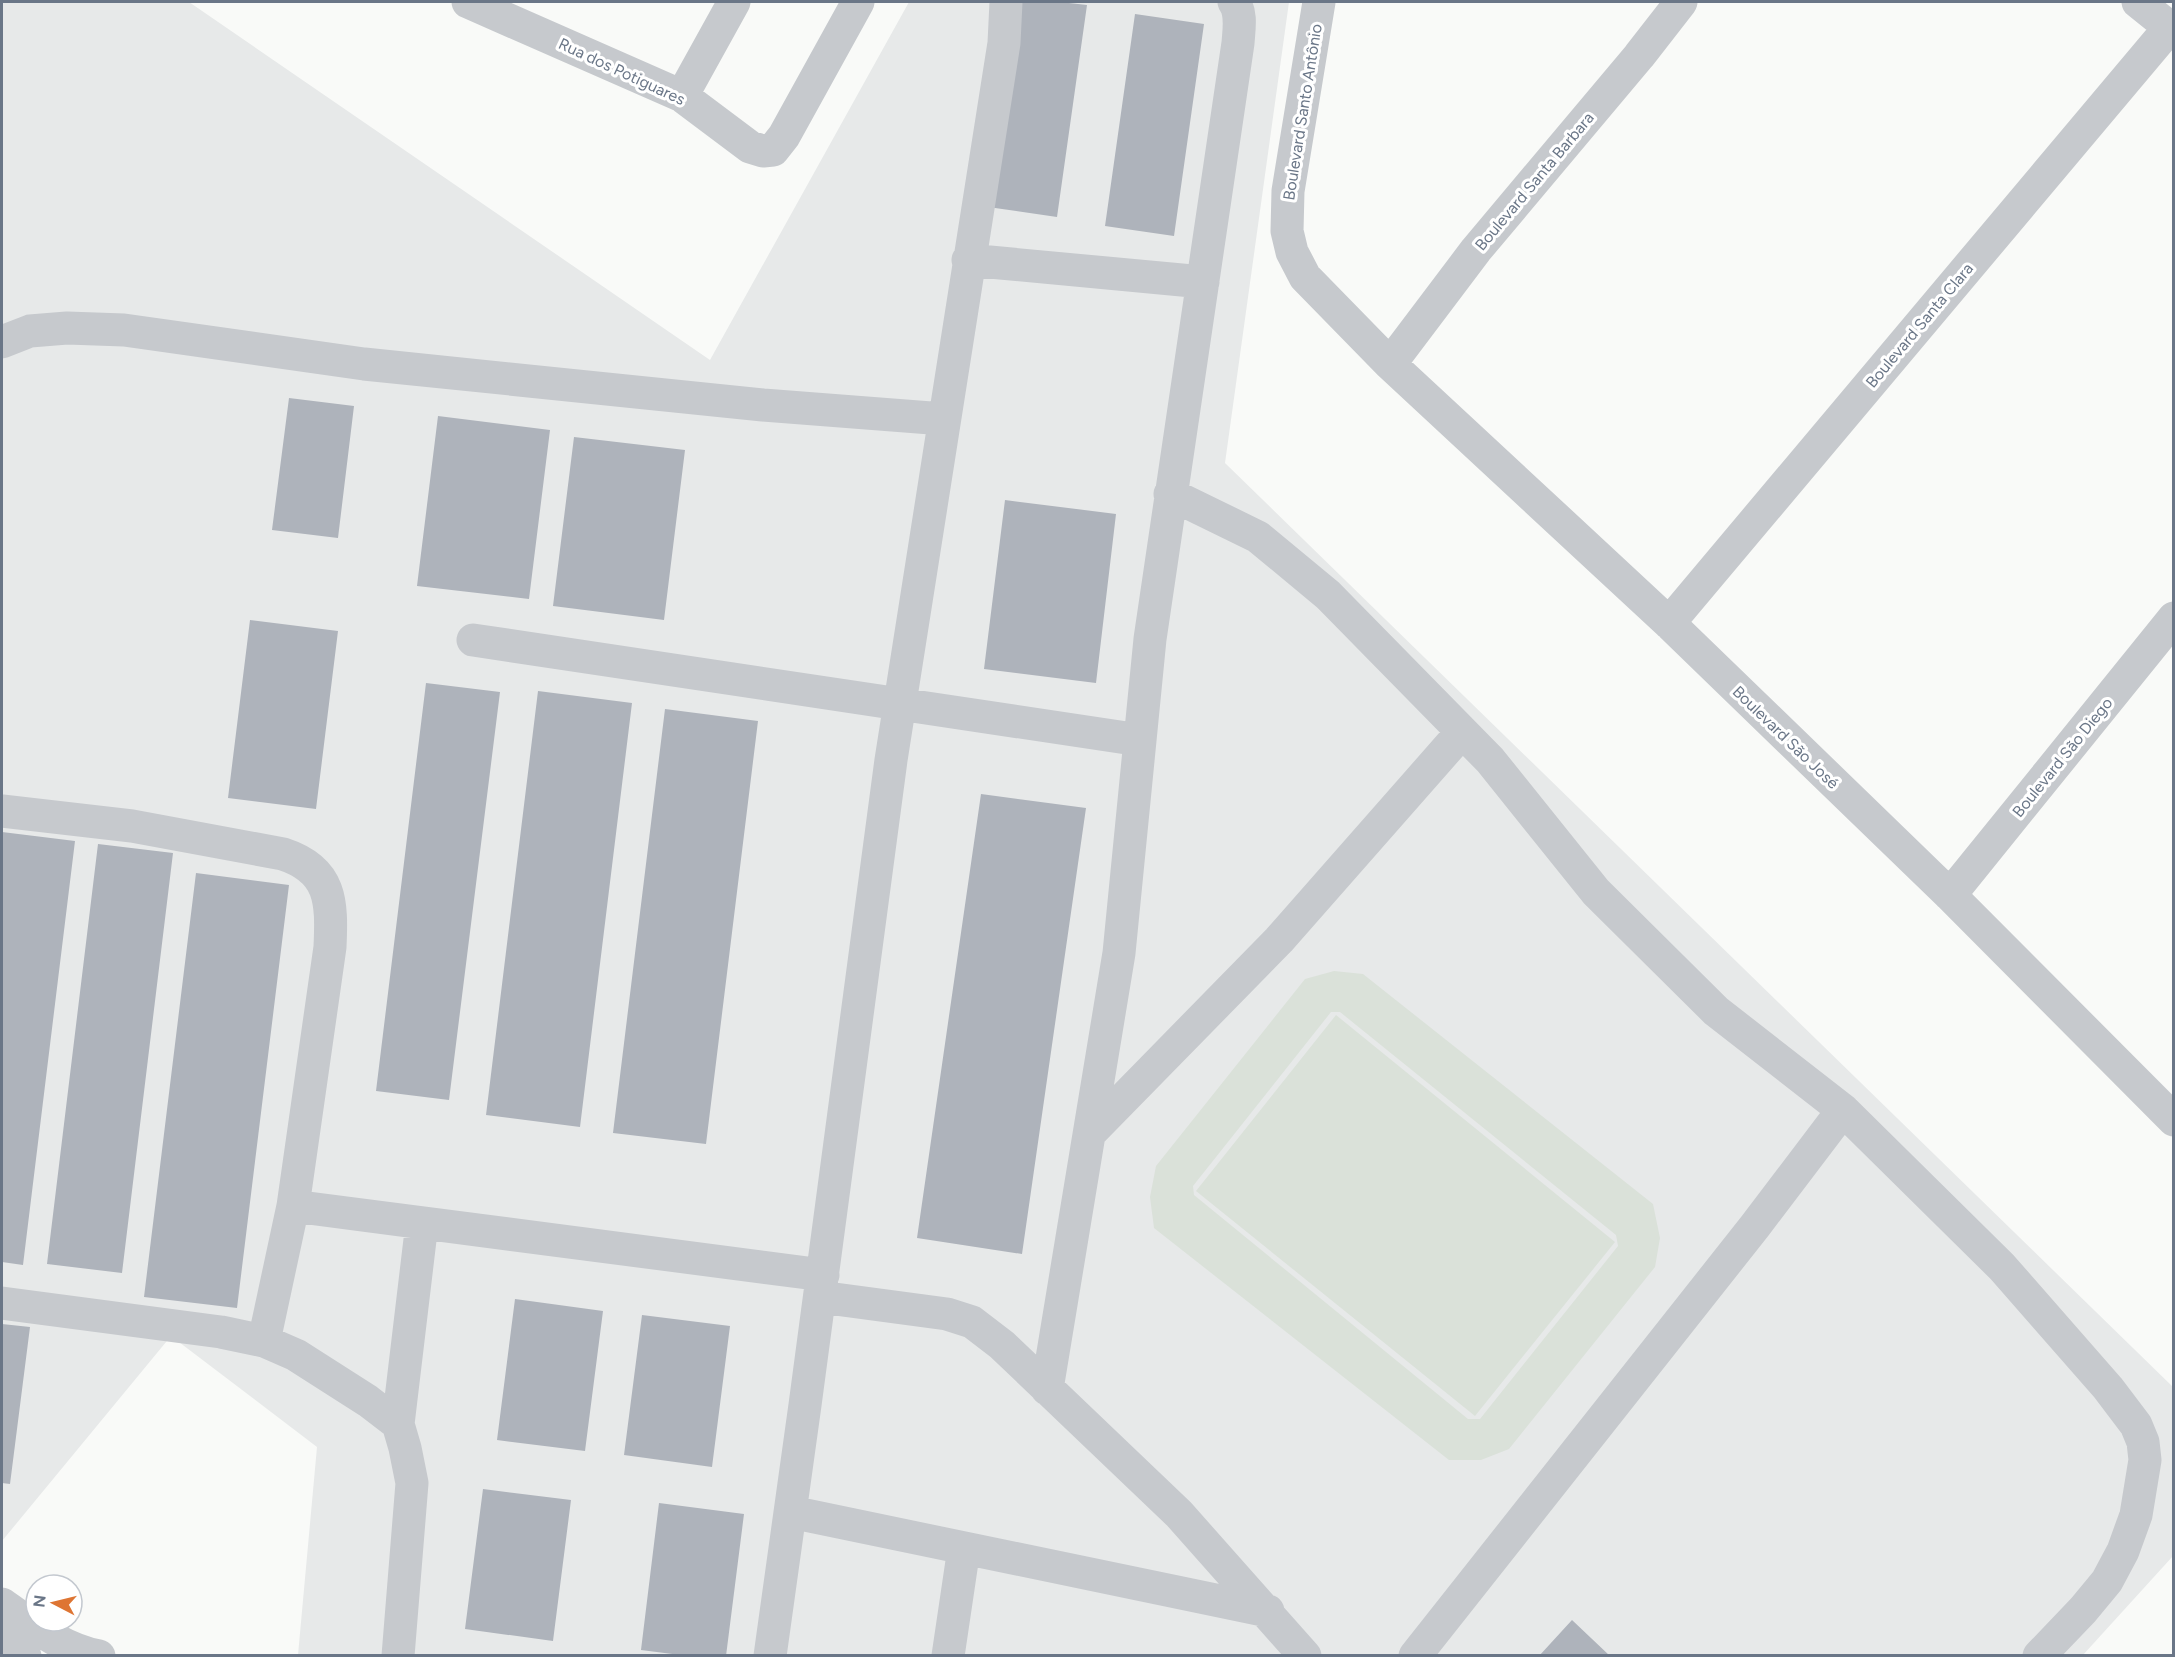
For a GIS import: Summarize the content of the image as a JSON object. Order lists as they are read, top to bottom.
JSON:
{
  "streets": {
    "street": [
      "Rua dos Potiguares",
      "Boulevard Santo Antônio",
      "Boulevard Santa Barbara",
      "Boulevard Santa Clara",
      "Boulevard São José",
      "Boulevard São Diego"
    ]
  },
  "crossings": [
    ["Boulevard Santo Antônio", "Boulevard Santa Barbara"],
    ["Boulevard Santo Antônio", "Boulevard São José"],
    ["Boulevard Santa Barbara", "Boulevard São José"],
    ["Boulevard Santa Clara", "Boulevard São José"],
    ["Boulevard São José", "Boulevard São Diego"]
  ],
  "north": "left"
}
